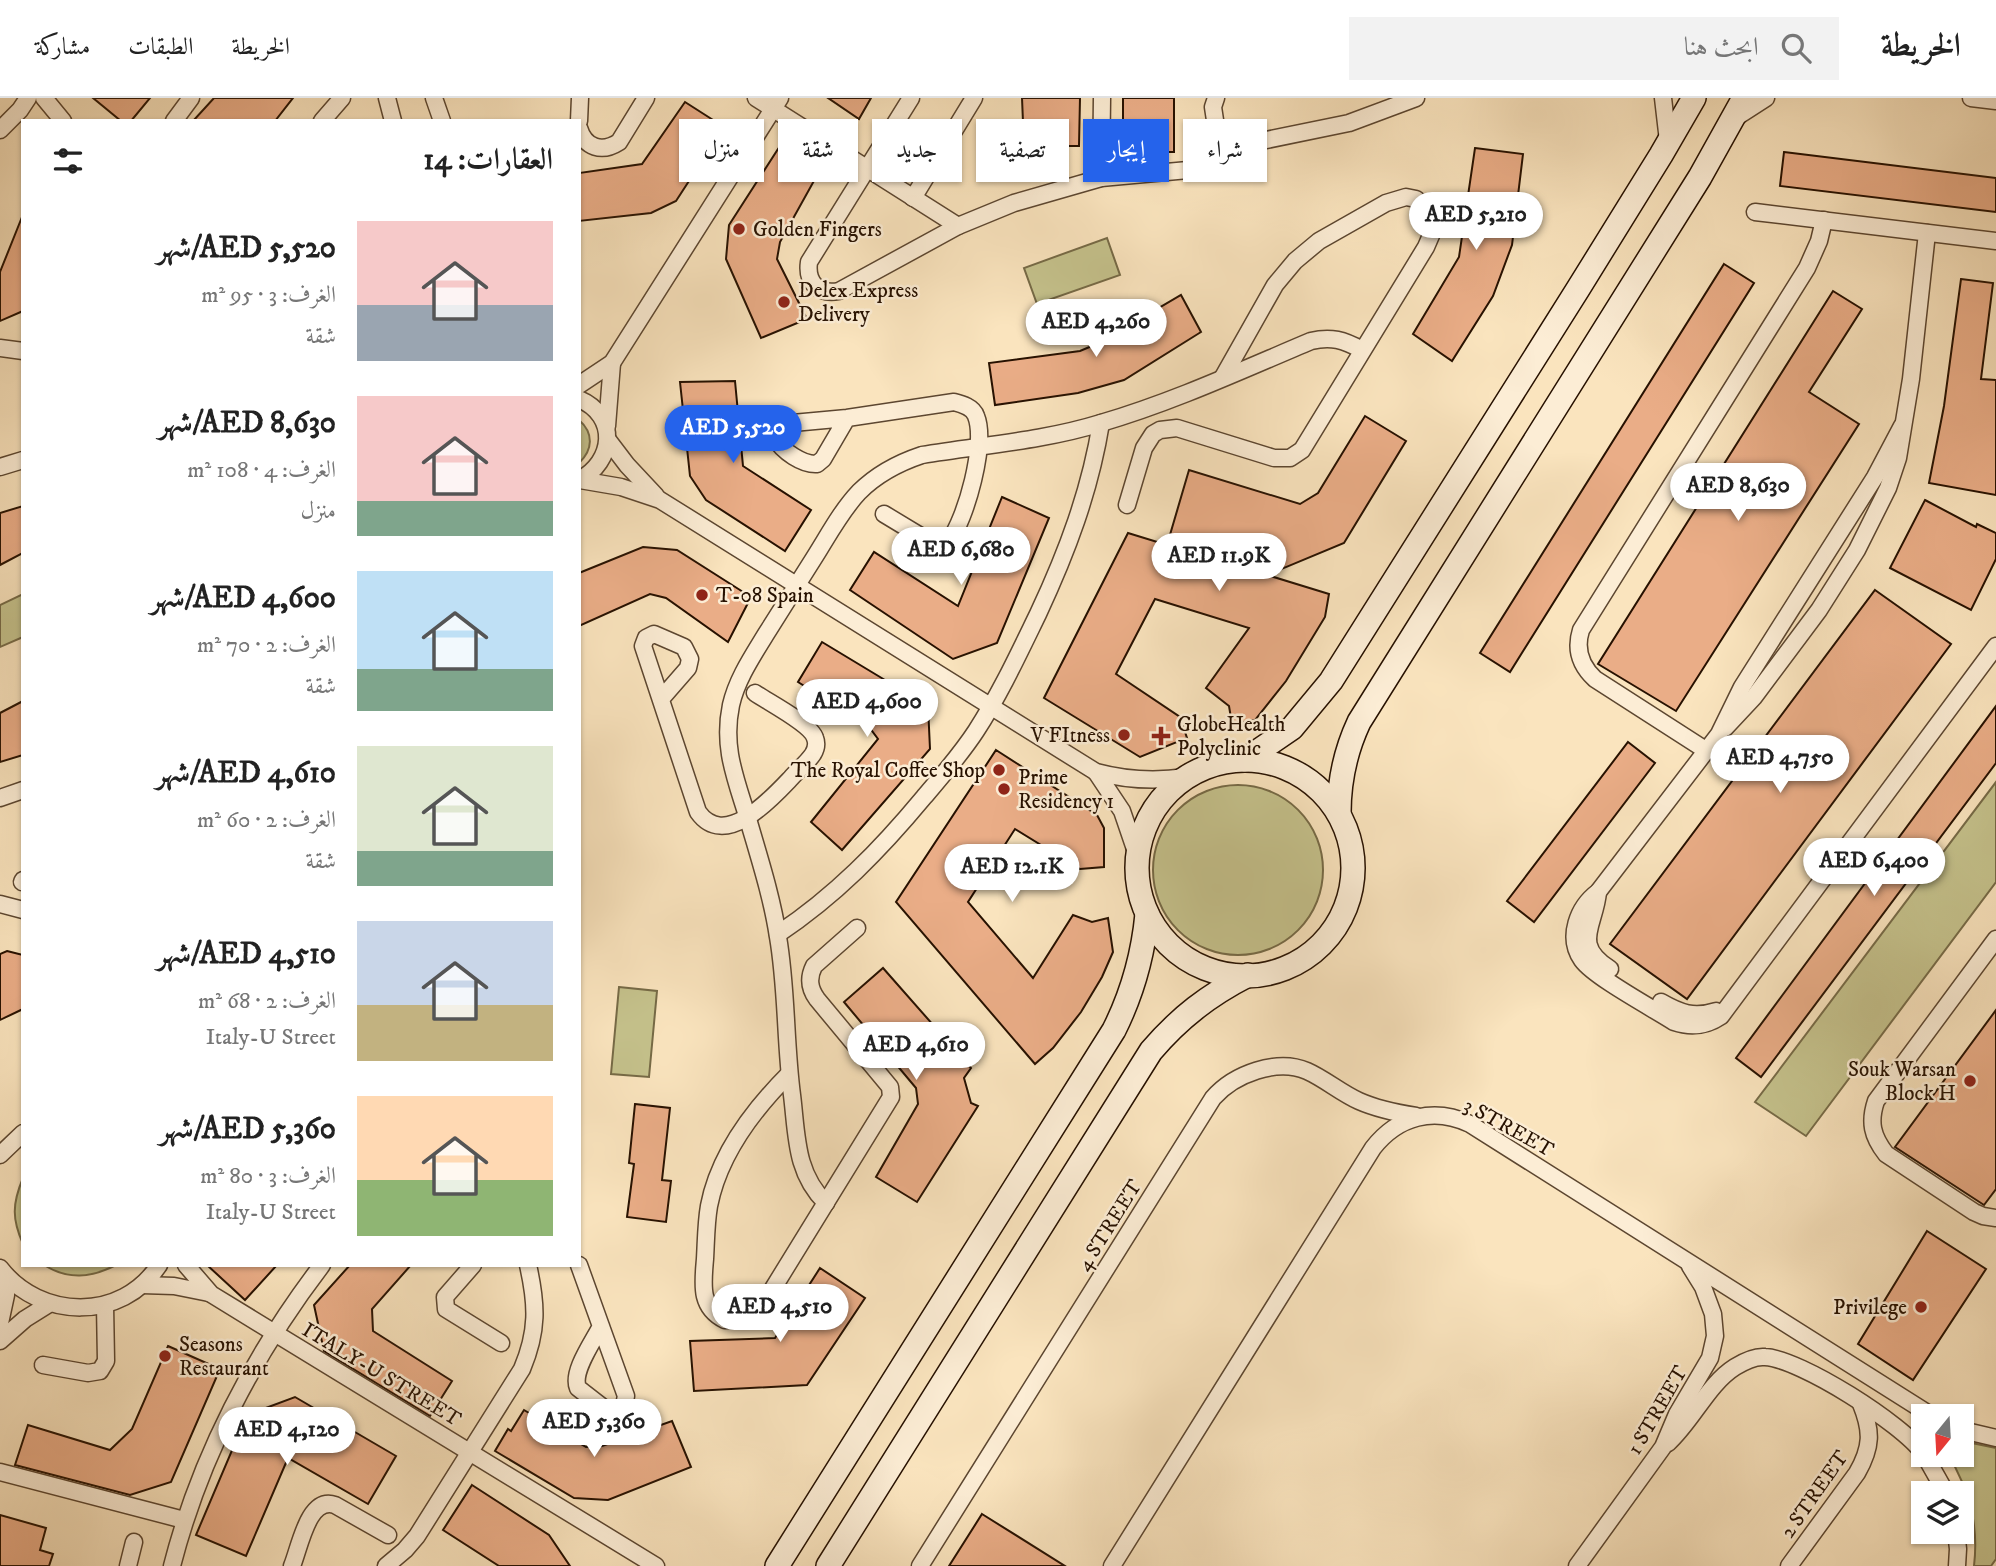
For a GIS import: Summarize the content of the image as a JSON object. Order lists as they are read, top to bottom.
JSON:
{
  "streets": {
    "street": [
      "3 STREET",
      "4 STREET",
      "ITALY-U STREET",
      "1 STREET",
      "2 STREET"
    ]
  },
  "crossings": [
    ["3 STREET", "4 STREET"],
    ["3 STREET", "1 STREET"]
  ],
  "places": {
    "other": [
      "Golden Fingers",
      "Delex Express Delivery",
      "T-08 Spain",
      "V FItness",
      "The Royal Coffee Shop",
      "Prime Residency 1",
      "Souk Warsan Block H",
      "Privilege",
      "Seasons Restaurant"
    ],
    "health": ["GlobeHealth Polyclinic"]
  },
  "north": "bottom",
  "page": {
    "header": "الخريطة",
    "search": "ابحث هنا",
    "nav": ["الخريطة", "الطبقات", "مشاركة"],
    "chip": [
      "شراء",
      "إيجار",
      "تصفية",
      "جديد",
      "شقة",
      "منزل"
    ],
    "heading": "العقارات: 14",
    "price": [
      "AED 5,210",
      "AED 4,260",
      "AED 5,520",
      "AED 8,630",
      "AED 6,680",
      "AED 11.9K",
      "AED 4,600",
      "AED 4,750",
      "AED 6,400",
      "AED 12.1K",
      "AED 4,610",
      "AED 4,510",
      "AED 5,360",
      "AED 4,120"
    ],
    "list": [
      {
        "name": "AED 5,520/شهر",
        "note": "الغرف: 3 · 95 m² · شقة"
      },
      {
        "name": "AED 8,630/شهر",
        "note": "الغرف: 4 · 108 m² · منزل"
      },
      {
        "name": "AED 4,600/شهر",
        "note": "الغرف: 2 · 70 m² · شقة"
      },
      {
        "name": "AED 4,610/شهر",
        "note": "الغرف: 2 · 60 m² · شقة"
      },
      {
        "name": "AED 4,510/شهر",
        "note": "الغرف: 2 · 68 m² · Italy-U Street"
      },
      {
        "name": "AED 5,360/شهر",
        "note": "الغرف: 3 · 80 m² · Italy-U Street"
      }
    ]
  }
}
